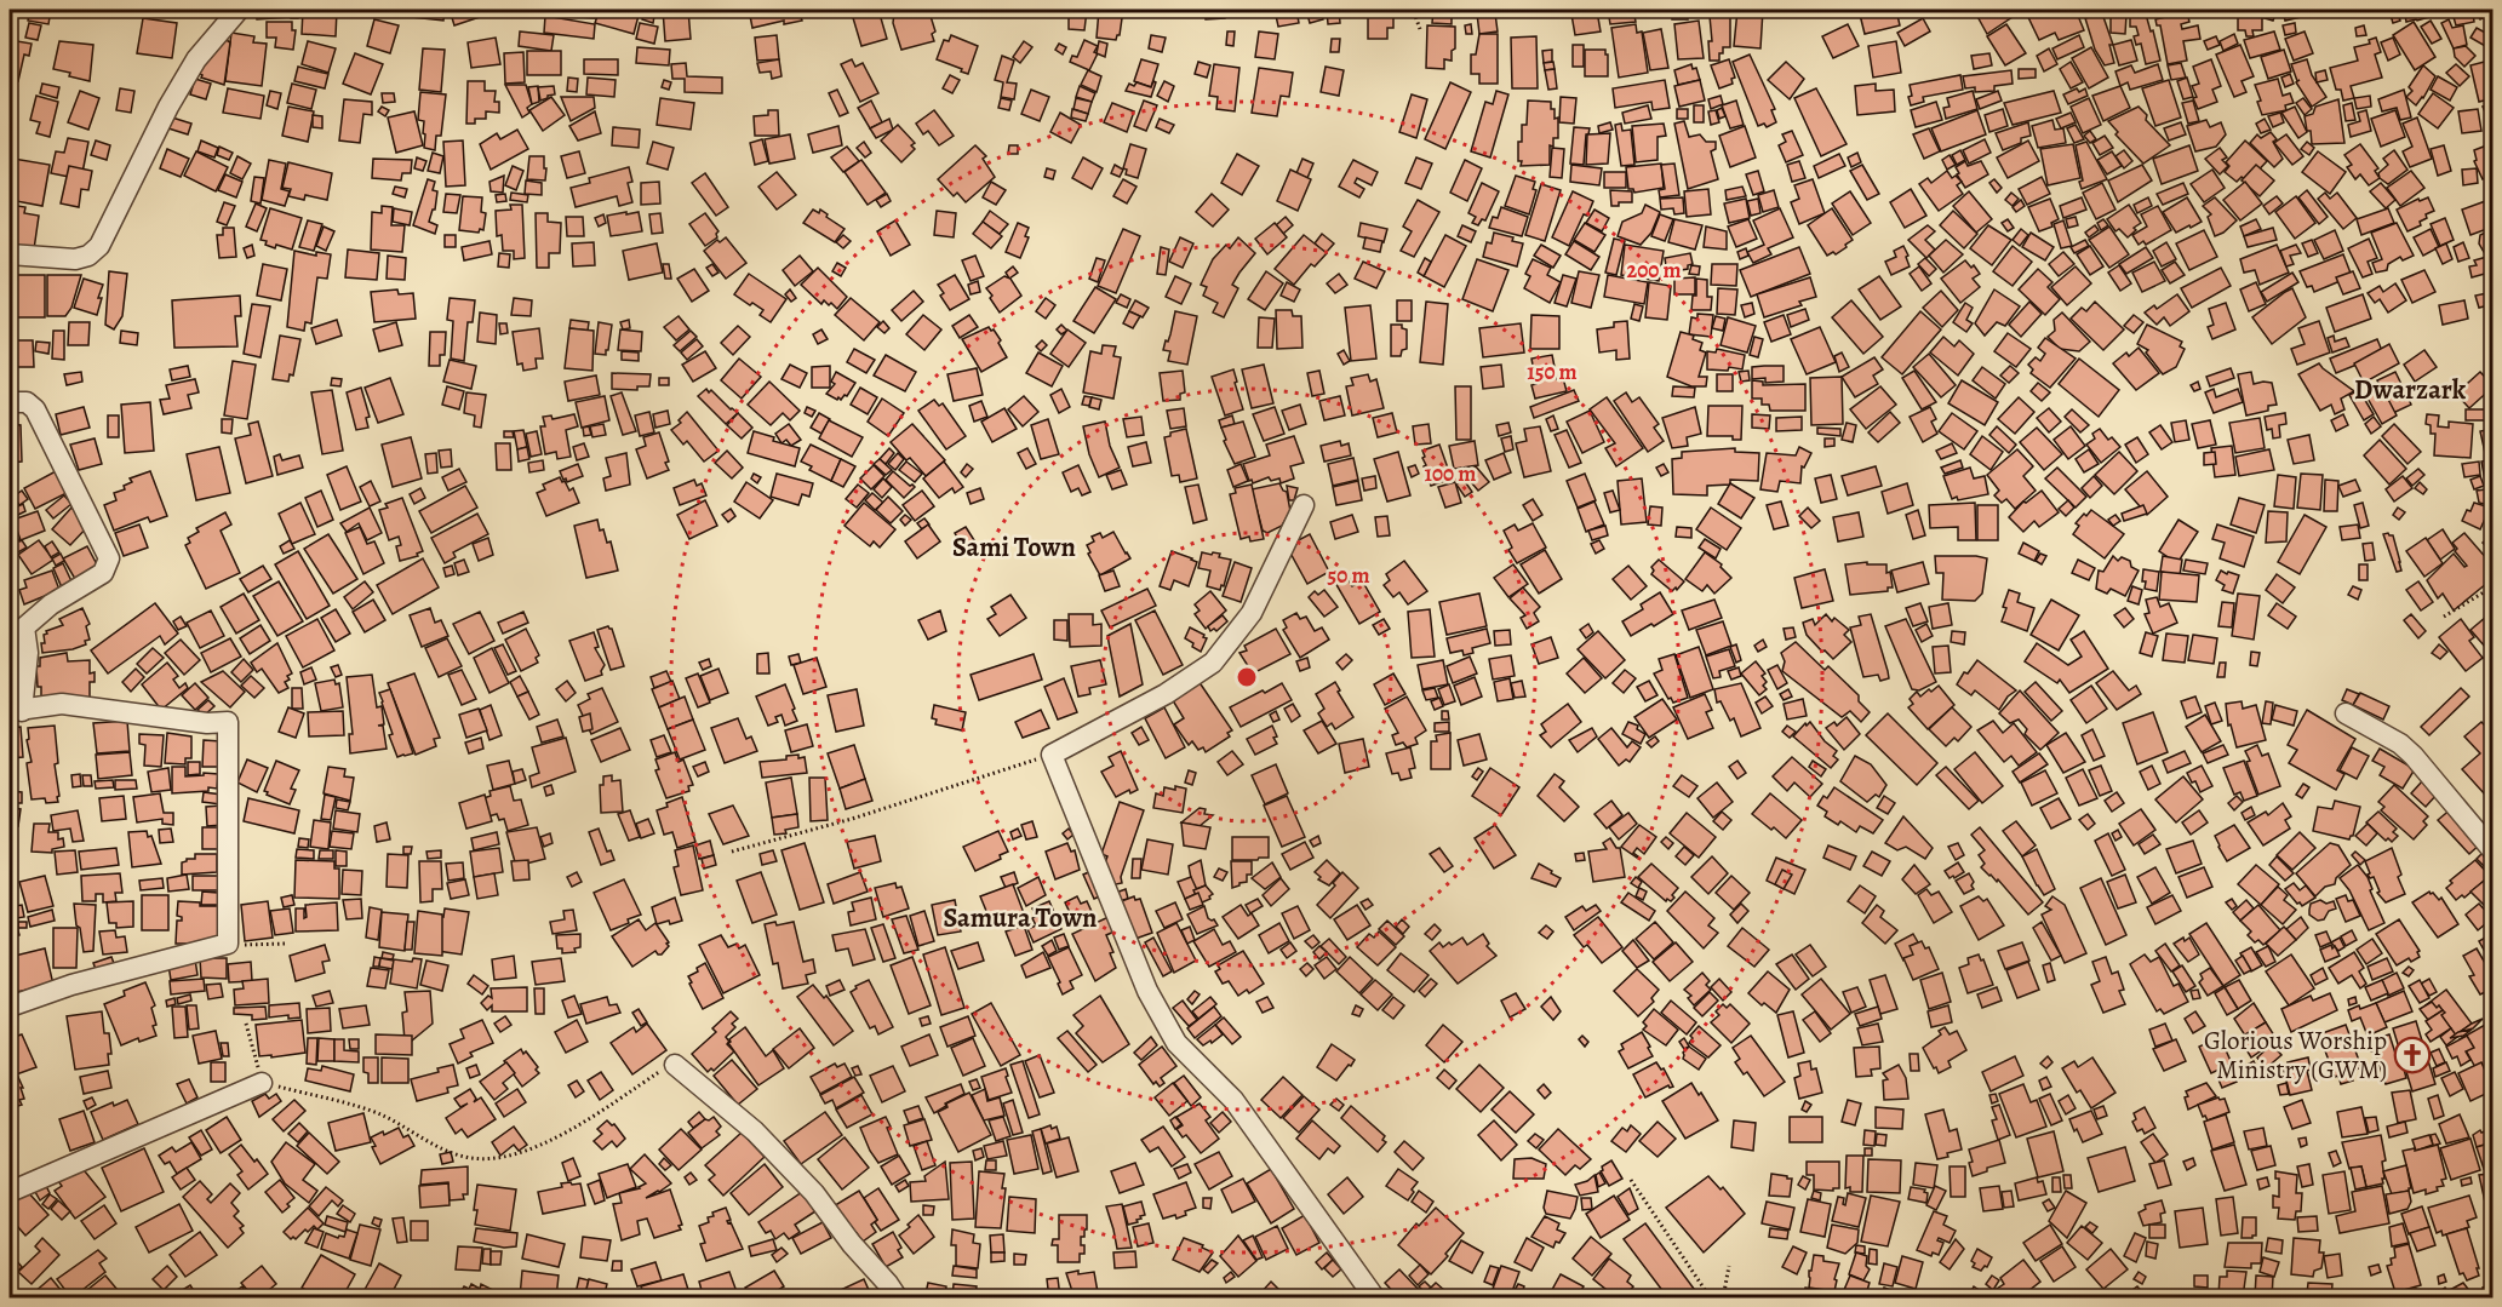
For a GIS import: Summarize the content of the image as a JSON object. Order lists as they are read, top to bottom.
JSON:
{
  "districts": ["Dwarzark", "Sami Town", "Samura Town"],
  "places": {
    "church": ["Glorious Worship Ministry (GWM)"]
  },
  "rings": [
    "200 m",
    "150 m",
    "100 m",
    "50 m"
  ]
}
